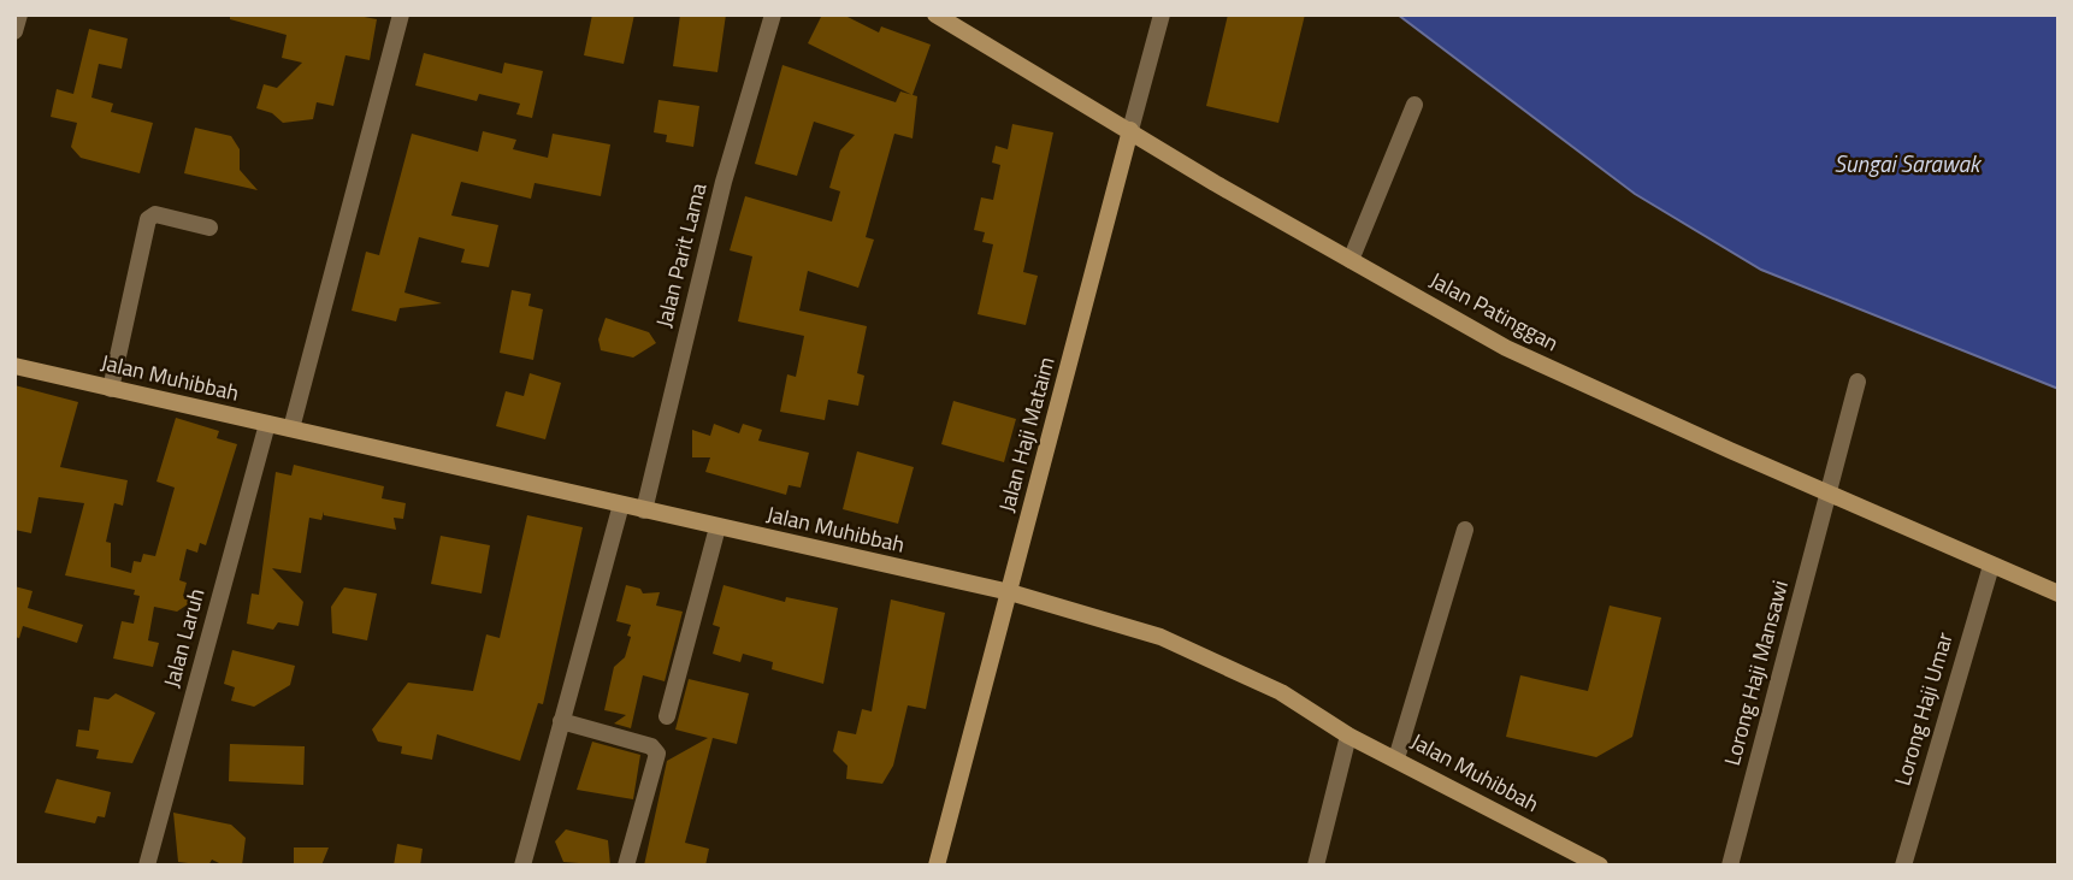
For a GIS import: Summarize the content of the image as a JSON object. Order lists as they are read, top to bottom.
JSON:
{
  "streets": {
    "main road": ["Jalan Patinggan", "Jalan Muhibbah", "Jalan Haji Mataim"],
    "street": [
      "Jalan Parit Lama",
      "Jalan Laruh",
      "Lorong Haji Mansawi",
      "Lorong Haji Umar"
    ]
  },
  "crossings": [
    ["Jalan Parit Lama", "Jalan Muhibbah"],
    ["Jalan Patinggan", "Jalan Haji Mataim"],
    ["Jalan Patinggan", "Lorong Haji Mansawi"],
    ["Jalan Patinggan", "Lorong Haji Umar"],
    ["Jalan Muhibbah", "Jalan Haji Mataim"],
    ["Jalan Muhibbah", "Jalan Laruh"]
  ],
  "water": ["Sungai Sarawak"]
}
